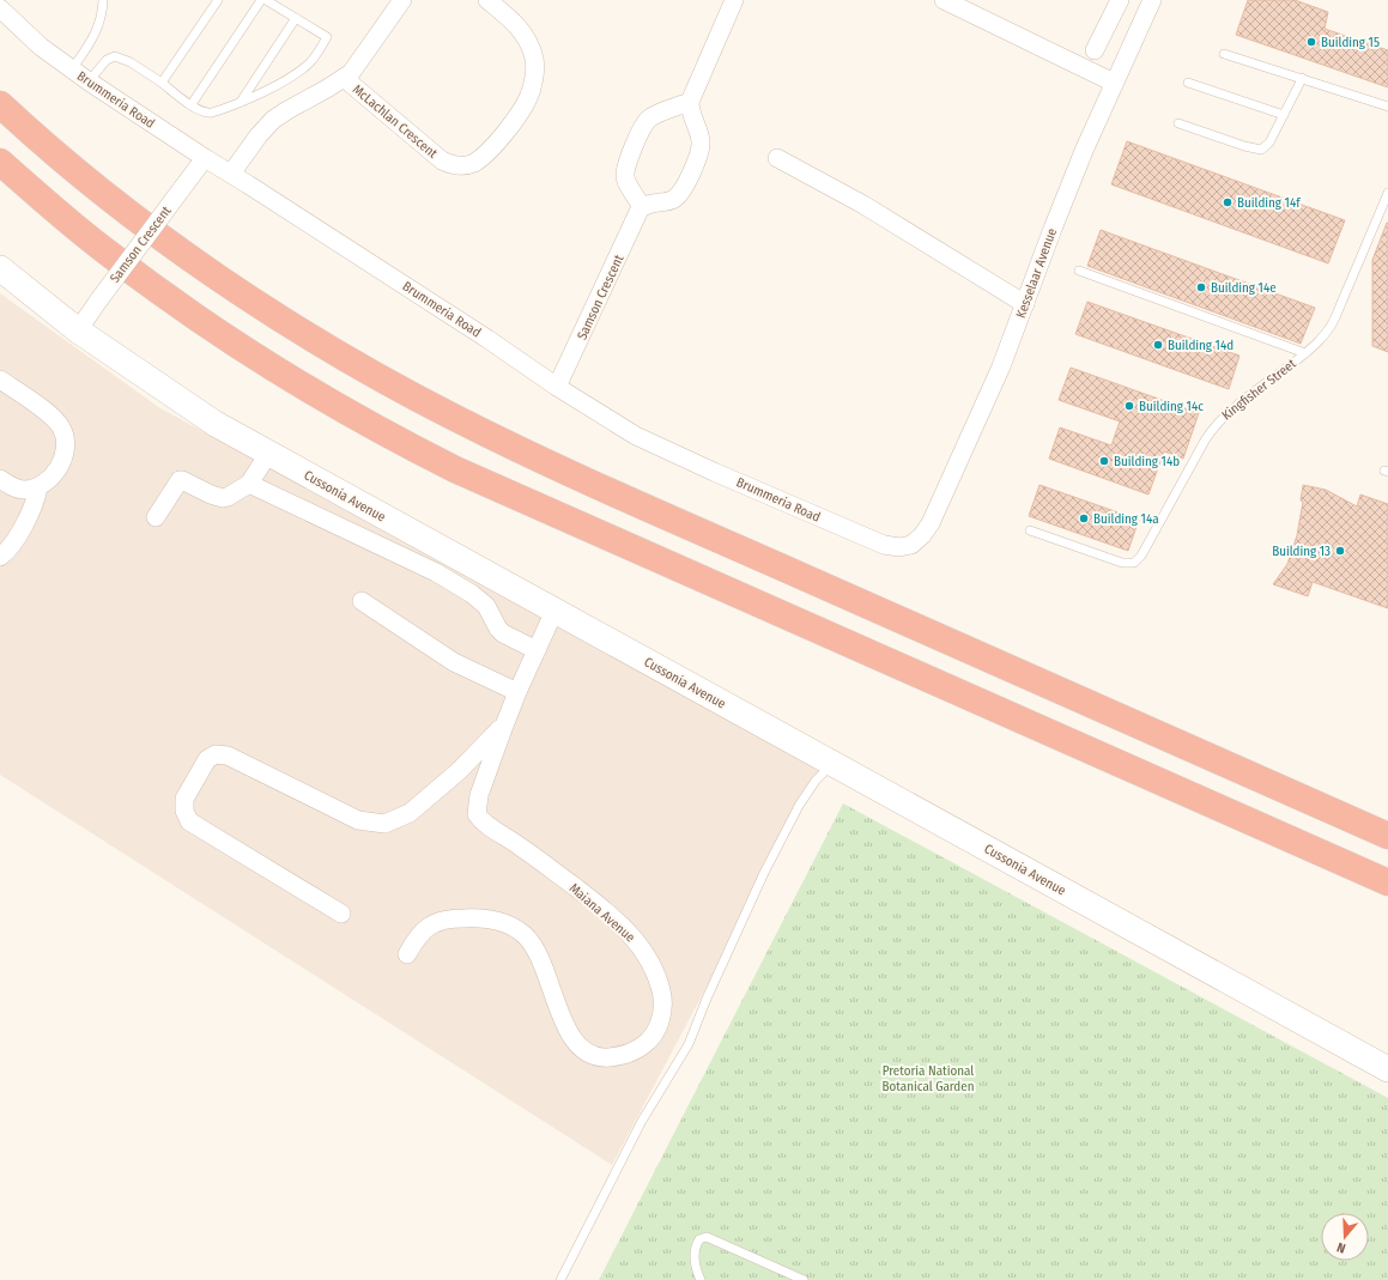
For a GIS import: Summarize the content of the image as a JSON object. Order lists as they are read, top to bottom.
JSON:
{
  "streets": {
    "main road": ["Cussonia Avenue"],
    "street": [
      "Brummeria Road",
      "McLachlan Crescent",
      "Samson Crescent",
      "Kesselaar Avenue",
      "Maiana Avenue"
    ],
    "lane": ["Kingfisher Street"]
  },
  "crossings": [
    ["Brummeria Road", "Samson Crescent"],
    ["Brummeria Road", "Kesselaar Avenue"],
    ["Samson Crescent", "Cussonia Avenue"],
    ["Cussonia Avenue", "Maiana Avenue"]
  ],
  "parks": ["Pretoria National Botanical Garden"],
  "places": [
    "Building 15",
    "Building 14f",
    "Building 14e",
    "Building 14d",
    "Building 14c",
    "Building 14b",
    "Building 14a",
    "Building 13"
  ],
  "north": "bottom"
}
